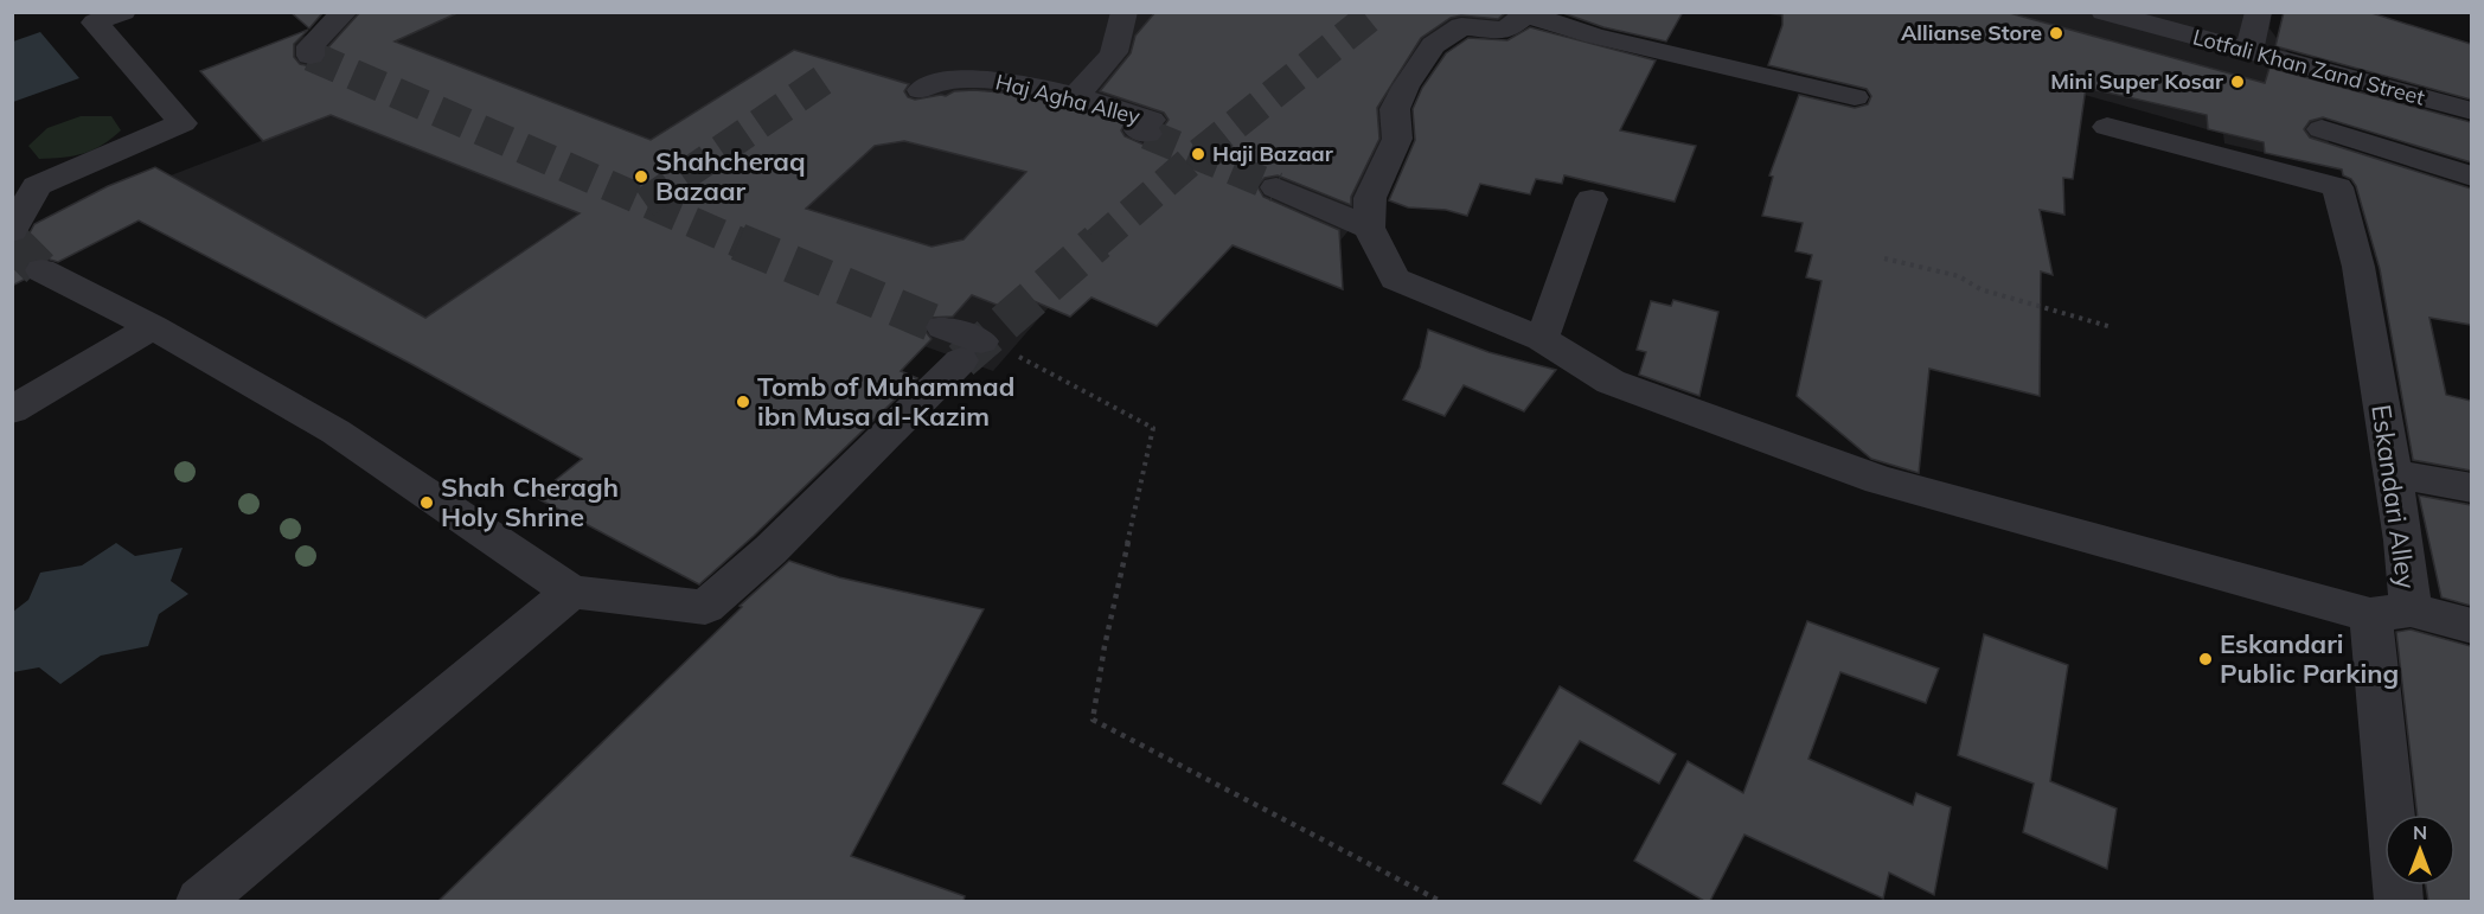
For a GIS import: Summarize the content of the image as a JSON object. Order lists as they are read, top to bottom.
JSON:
{
  "streets": {
    "street": ["Lotfali Khan Zand Street", "Haj Agha Alley", "Eskandari Alley"]
  },
  "crossings": [
    ["Lotfali Khan Zand Street", "Eskandari Alley"]
  ],
  "places": [
    "Allianse Store",
    "Mini Super Kosar",
    "Haji Bazaar",
    "Shahcheraq Bazaar",
    "Tomb of Muhammad ibn Musa al-Kazim",
    "Shah Cheragh Holy Shrine",
    "Eskandari Public Parking"
  ],
  "north": "top"
}
